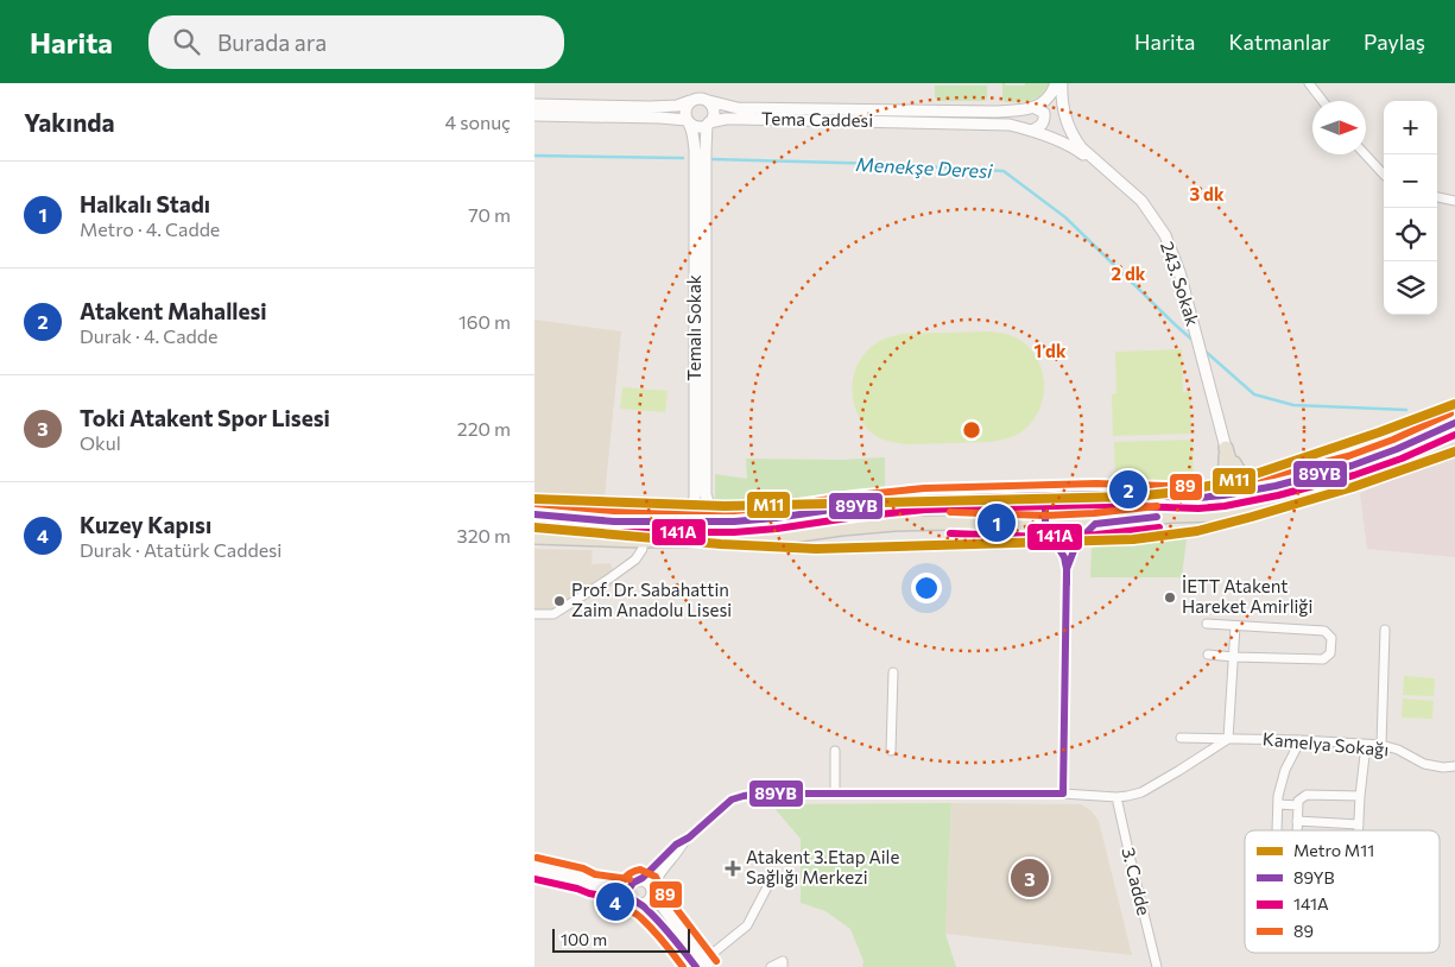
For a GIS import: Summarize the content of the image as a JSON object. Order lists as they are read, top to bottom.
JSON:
{
  "streets": {
    "street": [
      "Tema Caddesi",
      "243. Sokak",
      "Temalı Sokak",
      "Kamelya Sokağı",
      "3. Cadde"
    ]
  },
  "crossings": [
    ["Tema Caddesi", "Temalı Sokak"]
  ],
  "water": ["Menekşe Deresi"],
  "places": {
    "other": ["İETT Atakent Hareket Amirliği", "Prof. Dr. Sabahattin Zaim Anadolu Lisesi"],
    "health": ["Atakent 3.Etap Aile Sağlığı Merkezi"]
  },
  "lines": [
    "metro line M11",
    "transit line 89",
    "transit line 89YB",
    "transit line 141A"
  ],
  "legend": [
    "Metro M11",
    "89YB",
    "141A",
    "89"
  ],
  "scale_bar": "100 m",
  "north": "right",
  "page": {
    "header": "Harita",
    "search": "Burada ara",
    "nav": ["Harita", "Katmanlar", "Paylaş"],
    "heading": ["Yakında", "4 sonuç"],
    "map_buttons": ["+", "−"],
    "list": [
      {
        "mark": "1",
        "name": "Halkalı Stadı",
        "note": "Metro · 4. Cadde",
        "value": "70 m"
      },
      {
        "mark": "2",
        "name": "Atakent Mahallesi",
        "note": "Durak · 4. Cadde",
        "value": "160 m"
      },
      {
        "mark": "3",
        "name": "Toki Atakent Spor Lisesi",
        "note": "Okul",
        "value": "220 m"
      },
      {
        "mark": "4",
        "name": "Kuzey Kapısı",
        "note": "Durak · Atatürk Caddesi",
        "value": "320 m"
      }
    ],
    "pins": [
      "2",
      "1",
      "3",
      "4"
    ],
    "scale": "100 m"
  },
  "rings": ["3 dk", "2 dk", "1 dk"]
}
